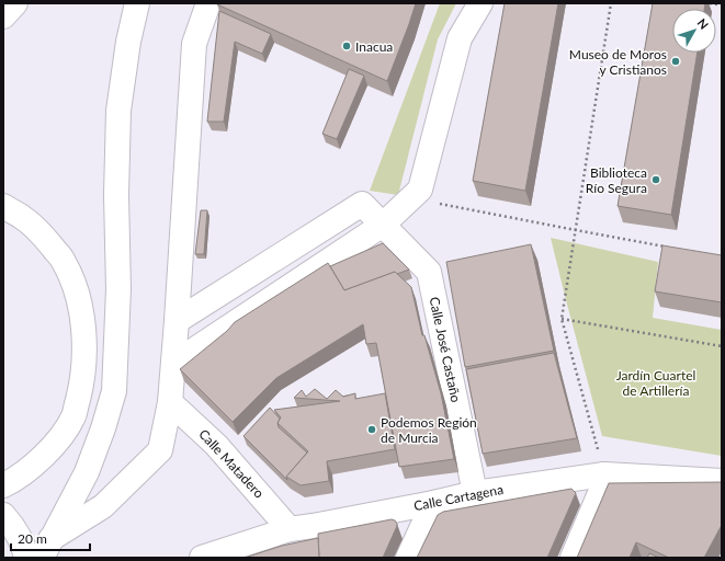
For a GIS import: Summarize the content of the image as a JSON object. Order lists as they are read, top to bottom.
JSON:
{
  "streets": {
    "main road": ["Calle José Castaño", "Calle Matadero", "Calle Cartagena"]
  },
  "crossings": [
    ["Calle José Castaño", "Calle Cartagena"],
    ["Calle Matadero", "Calle Cartagena"]
  ],
  "parks": ["Jardín Cuartel de Artillería"],
  "places": [
    "Inacua",
    "Museo de Moros y Cristianos",
    "Biblioteca Río Segura",
    "Podemos Región de Murcia"
  ],
  "scale_bar": "20 m",
  "north": "top right"
}
